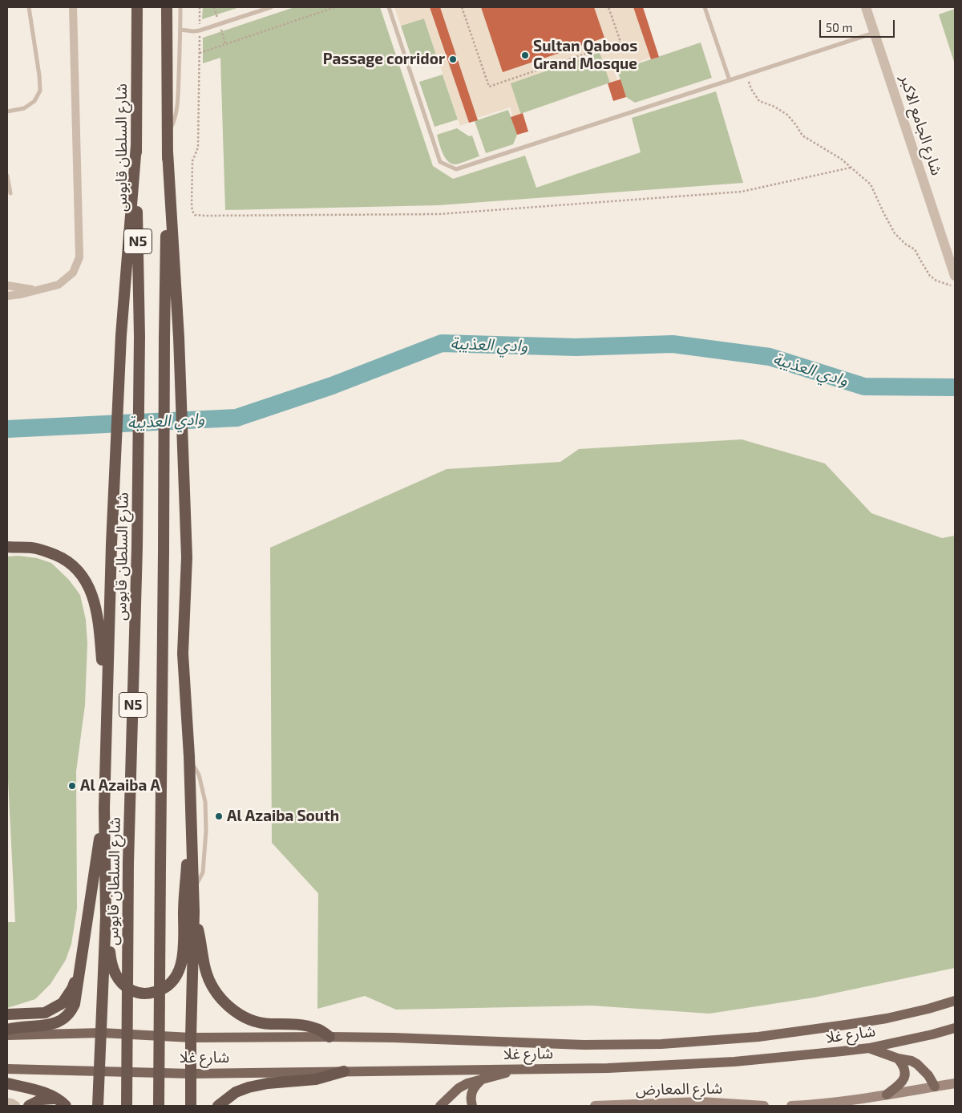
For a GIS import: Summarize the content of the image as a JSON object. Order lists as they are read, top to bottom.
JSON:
{
  "streets": {
    "highway": ["شارع السلطان قابوس", "N5"],
    "main road": ["شارع غلا", "شارع المعارض"],
    "street": ["شارع الجامع الاكبر"]
  },
  "water": ["وادي العذيبة"],
  "places": [
    "Sultan Qaboos Grand Mosque",
    "Passage corridor",
    "Al Azaiba A",
    "Al Azaiba South"
  ],
  "scale_bar": "50 m"
}
